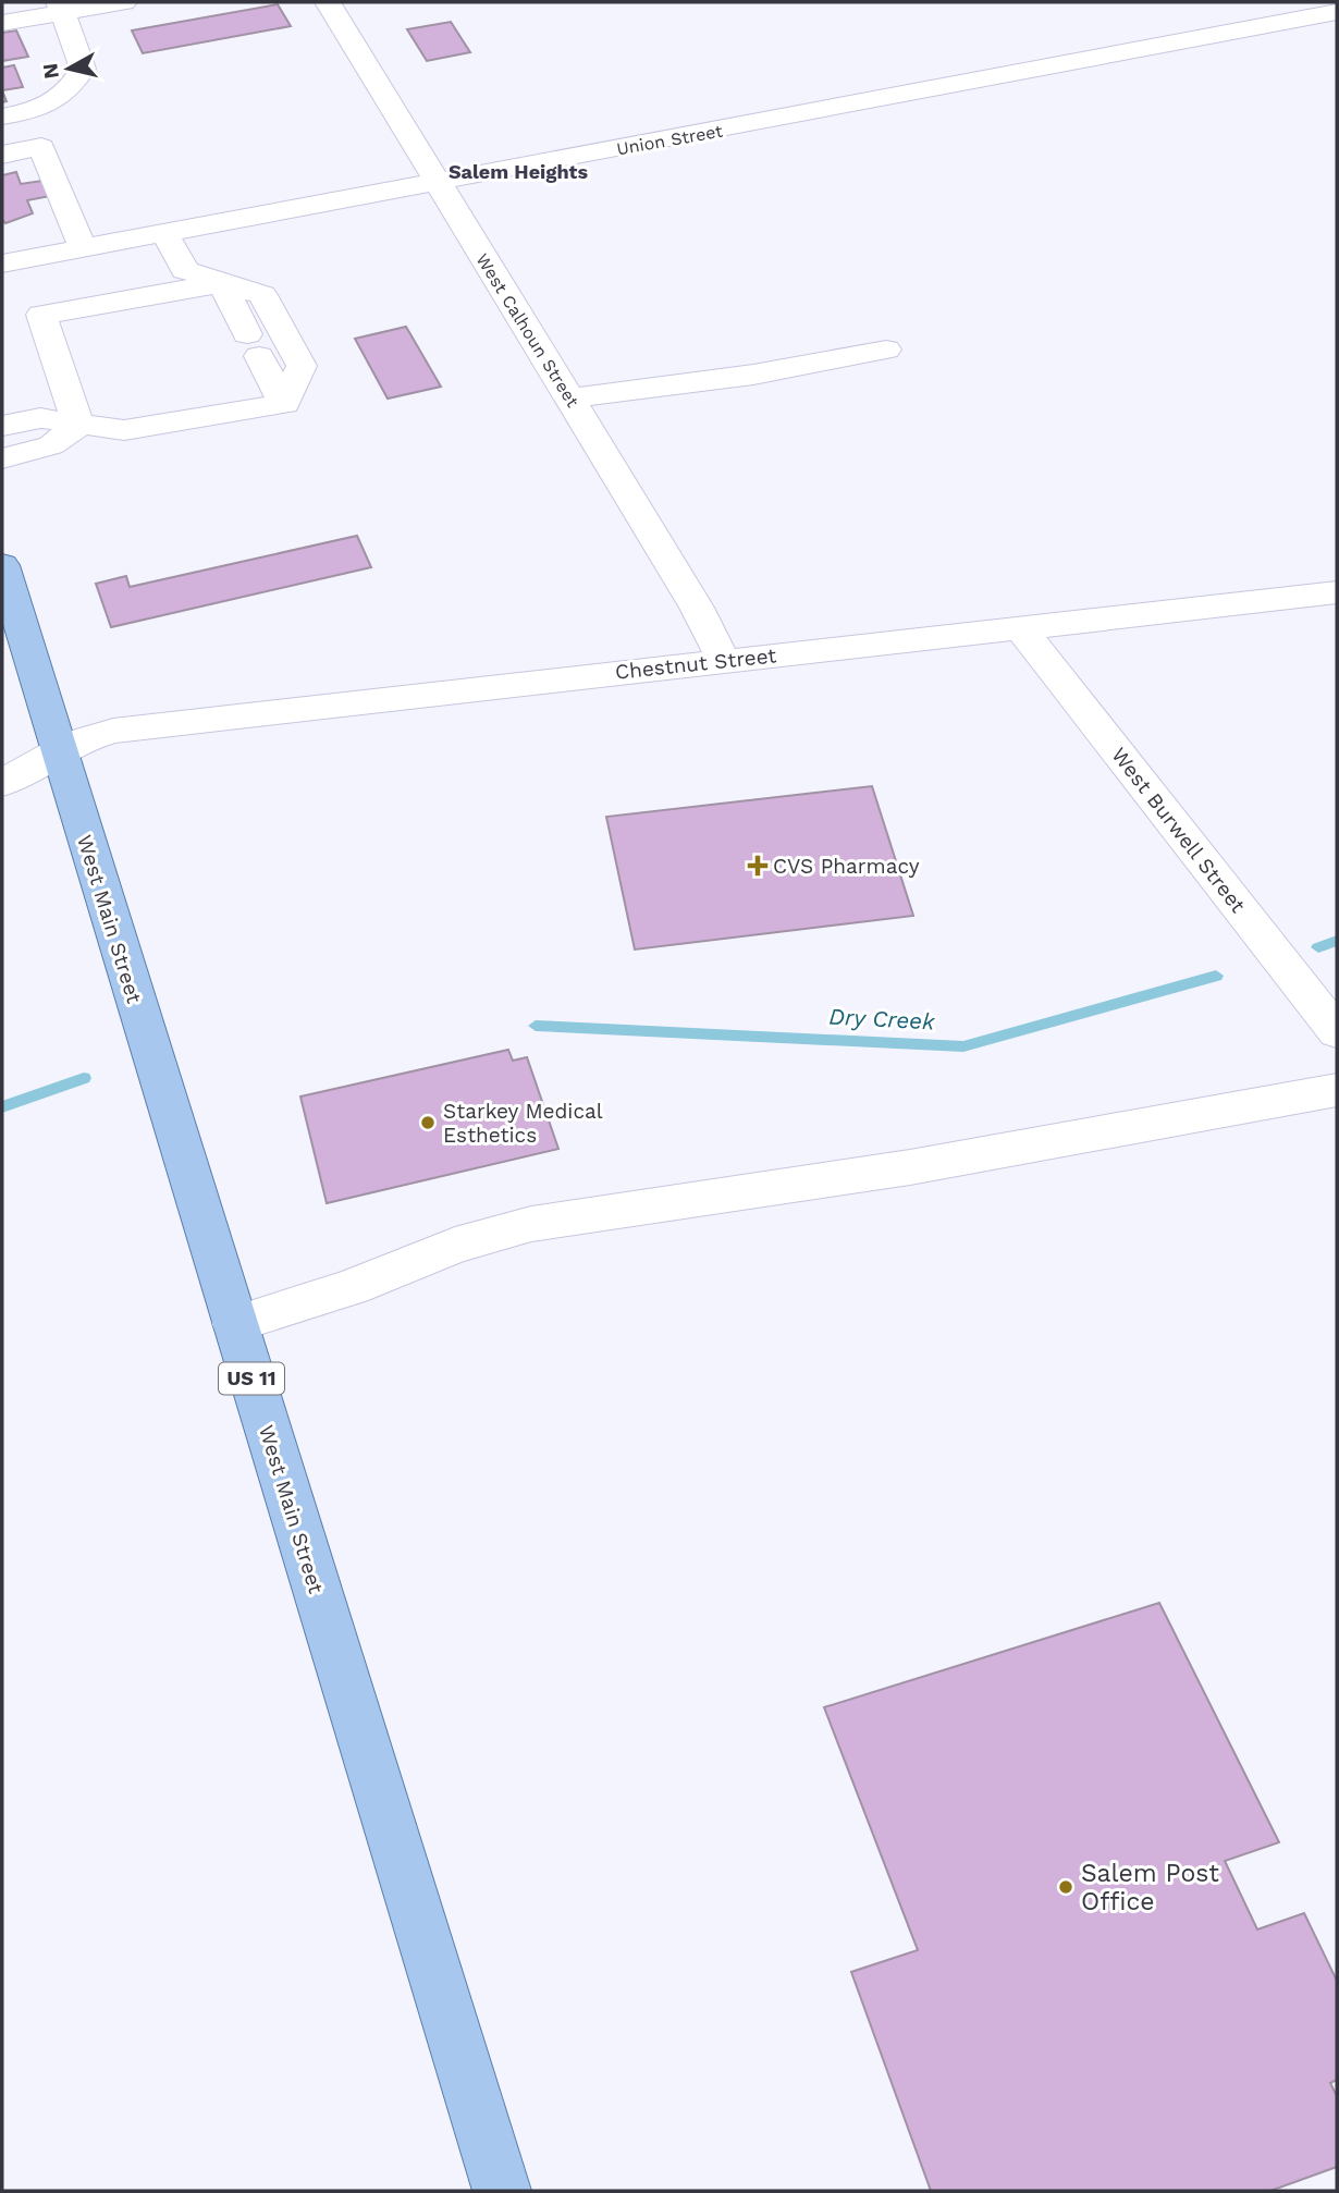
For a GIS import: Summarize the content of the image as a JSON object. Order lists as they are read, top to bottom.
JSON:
{
  "streets": {
    "main road": ["West Main Street", "US 11"],
    "street": [
      "Union Street",
      "West Calhoun Street",
      "Chestnut Street",
      "West Burwell Street"
    ]
  },
  "crossings": [
    ["Union Street", "West Calhoun Street"],
    ["West Calhoun Street", "Chestnut Street"],
    ["Chestnut Street", "West Burwell Street"],
    ["Chestnut Street", "West Main Street"]
  ],
  "districts": ["Salem Heights"],
  "water": ["Dry Creek"],
  "places": {
    "health": ["CVS Pharmacy"],
    "other": ["Starkey Medical Esthetics", "Salem Post Office"]
  },
  "north": "left"
}
